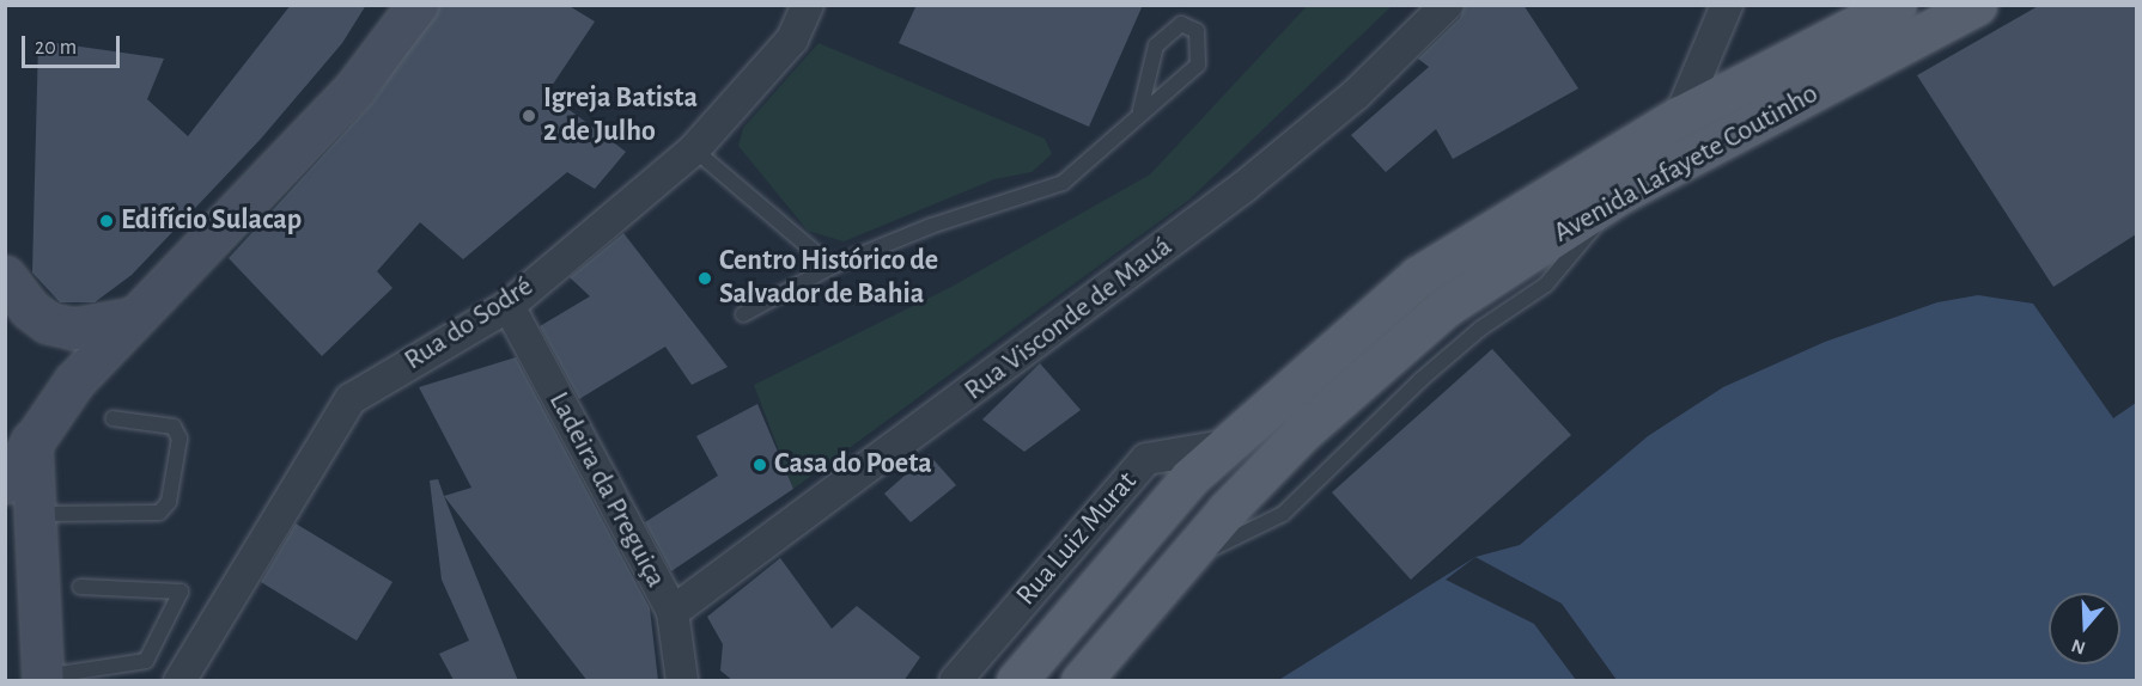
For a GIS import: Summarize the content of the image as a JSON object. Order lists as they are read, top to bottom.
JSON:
{
  "streets": {
    "main road": ["Avenida Lafayete Coutinho"],
    "street": [
      "Rua Visconde de Mauá",
      "Rua do Sodré",
      "Ladeira da Preguiça",
      "Rua Luiz Murat"
    ]
  },
  "crossings": [
    ["Avenida Lafayete Coutinho", "Rua Luiz Murat"],
    ["Rua Visconde de Mauá", "Ladeira da Preguiça"],
    ["Rua do Sodré", "Ladeira da Preguiça"]
  ],
  "places": [
    "Igreja Batista 2 de Julho",
    "Edifício Sulacap",
    "Centro Histórico de Salvador de Bahia",
    "Casa do Poeta"
  ],
  "scale_bar": "20 m",
  "north": "bottom"
}
